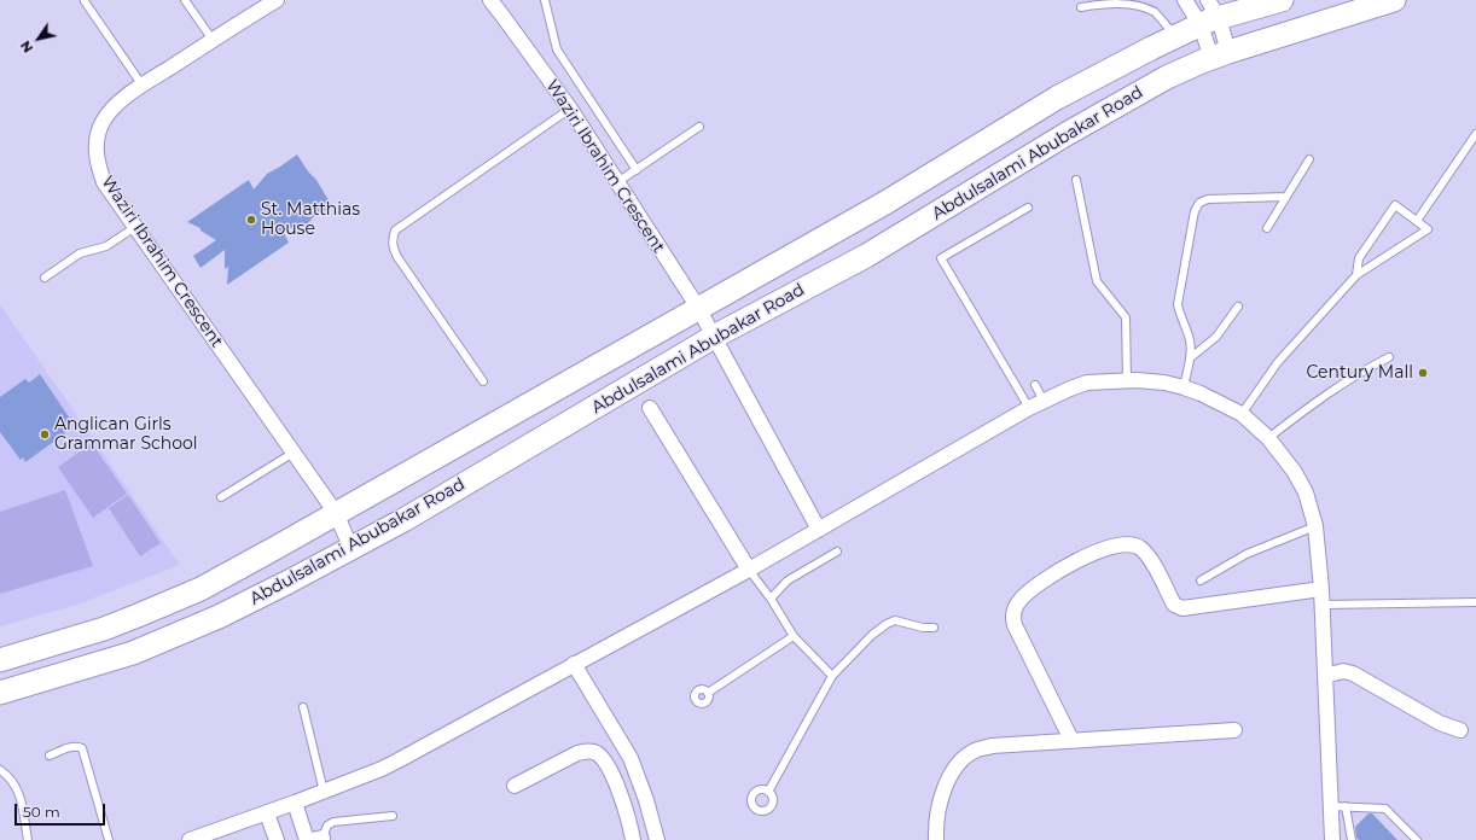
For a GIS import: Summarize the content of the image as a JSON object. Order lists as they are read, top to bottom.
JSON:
{
  "streets": {
    "main road": ["Abdulsalami Abubakar Road"],
    "street": ["Waziri Ibrahim Crescent"]
  },
  "crossings": [
    ["Abdulsalami Abubakar Road", "Waziri Ibrahim Crescent"]
  ],
  "places": ["St. Matthias House", "Century Mall", "Anglican Girls Grammar School"],
  "scale_bar": "50 m",
  "north": "bottom left"
}
